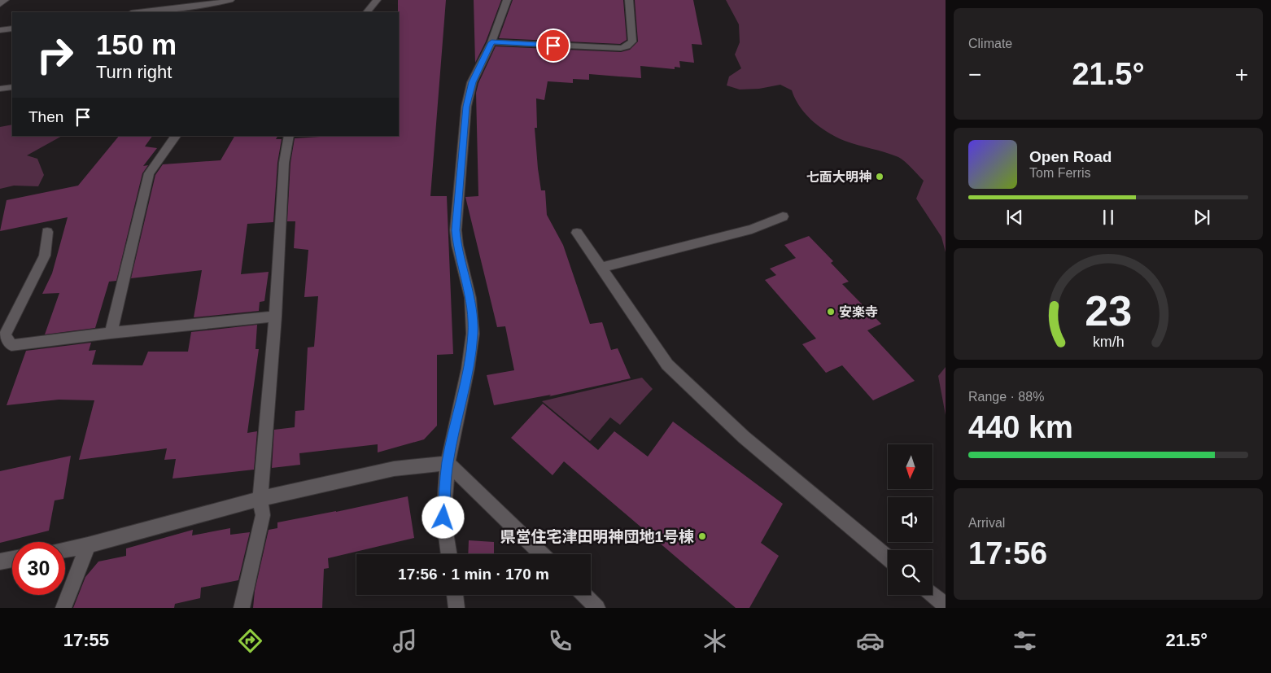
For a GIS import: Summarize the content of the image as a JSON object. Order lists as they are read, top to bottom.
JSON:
{
  "places": ["七面大明神", "安楽寺", "県営住宅津田明神団地1号棟"],
  "north": "bottom",
  "page": {
    "tile": [
      "Climate",
      ["Range · 88%", "440 km"],
      ["Arrival", "17:56"]
    ],
    "turn": ["150 m", "Turn right"],
    "heat": ["−", "21.5°", "+"],
    "then": "Then",
    "song": ["Open Road", "Tom Ferris"],
    "limit": "30",
    "trip": "17:56 · 1 min · 170 m",
    "tabs": ["17:55", "21.5°"],
    "gauge": ["23", "km/h"]
  }
}
